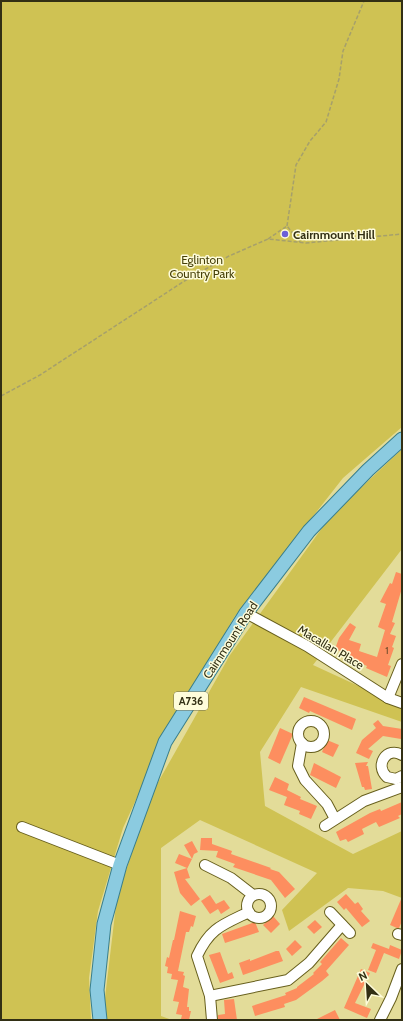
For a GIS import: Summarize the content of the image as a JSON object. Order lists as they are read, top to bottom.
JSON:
{
  "streets": {
    "main road": ["Cairnmount Road", "A736"],
    "street": ["Macallan Place"]
  },
  "crossings": [
    ["Cairnmount Road", "Macallan Place"]
  ],
  "parks": ["Eglinton Country Park"],
  "places": ["Cairnmount Hill"],
  "house_numbers": ["1"],
  "north": "top left"
}
